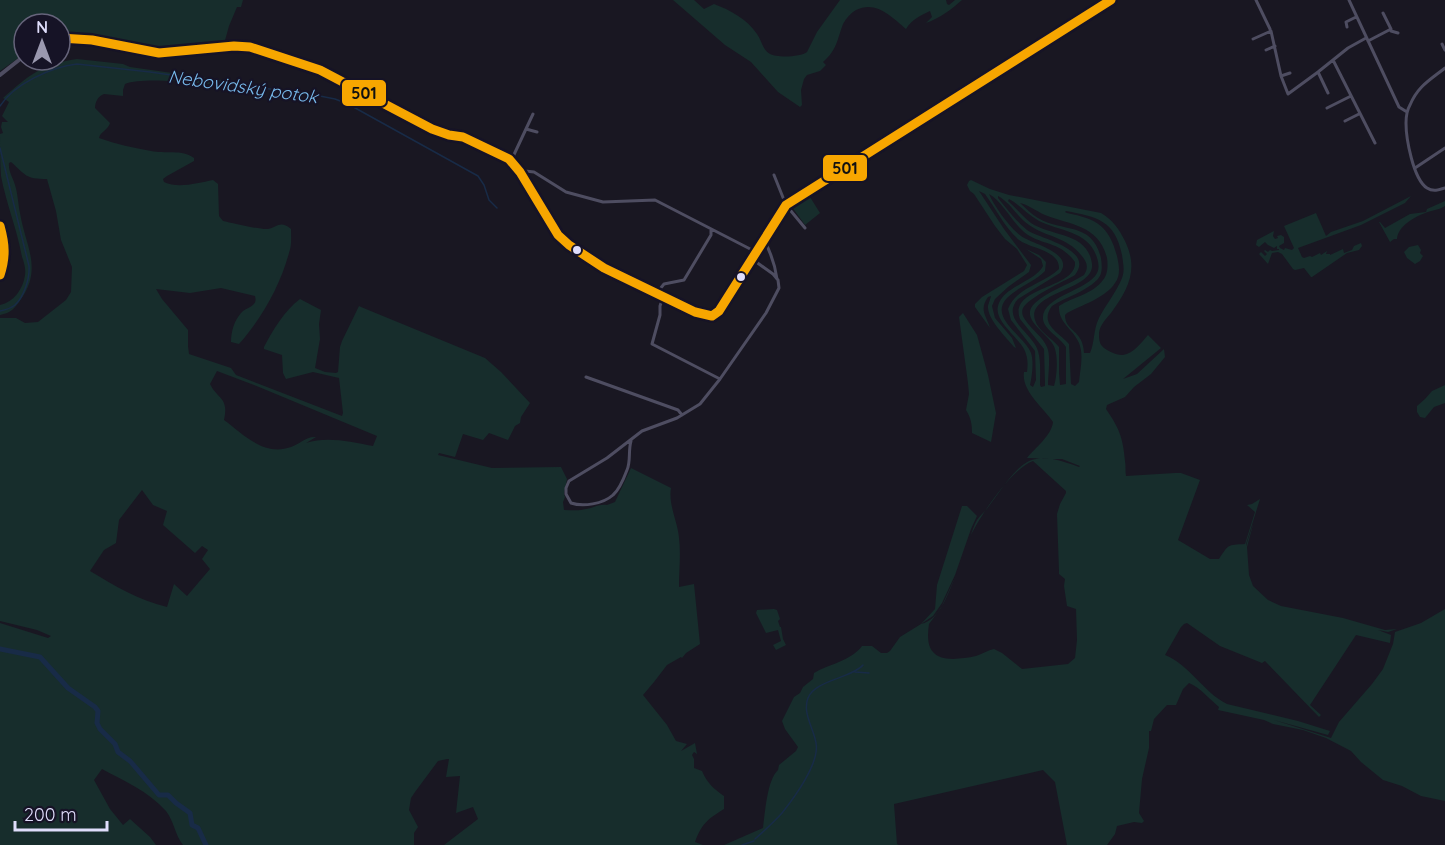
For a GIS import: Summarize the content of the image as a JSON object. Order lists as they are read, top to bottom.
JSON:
{
  "water": ["Nebovidský potok"],
  "lines": ["transit line 501"],
  "scale_bar": "200 m",
  "north": "top"
}
